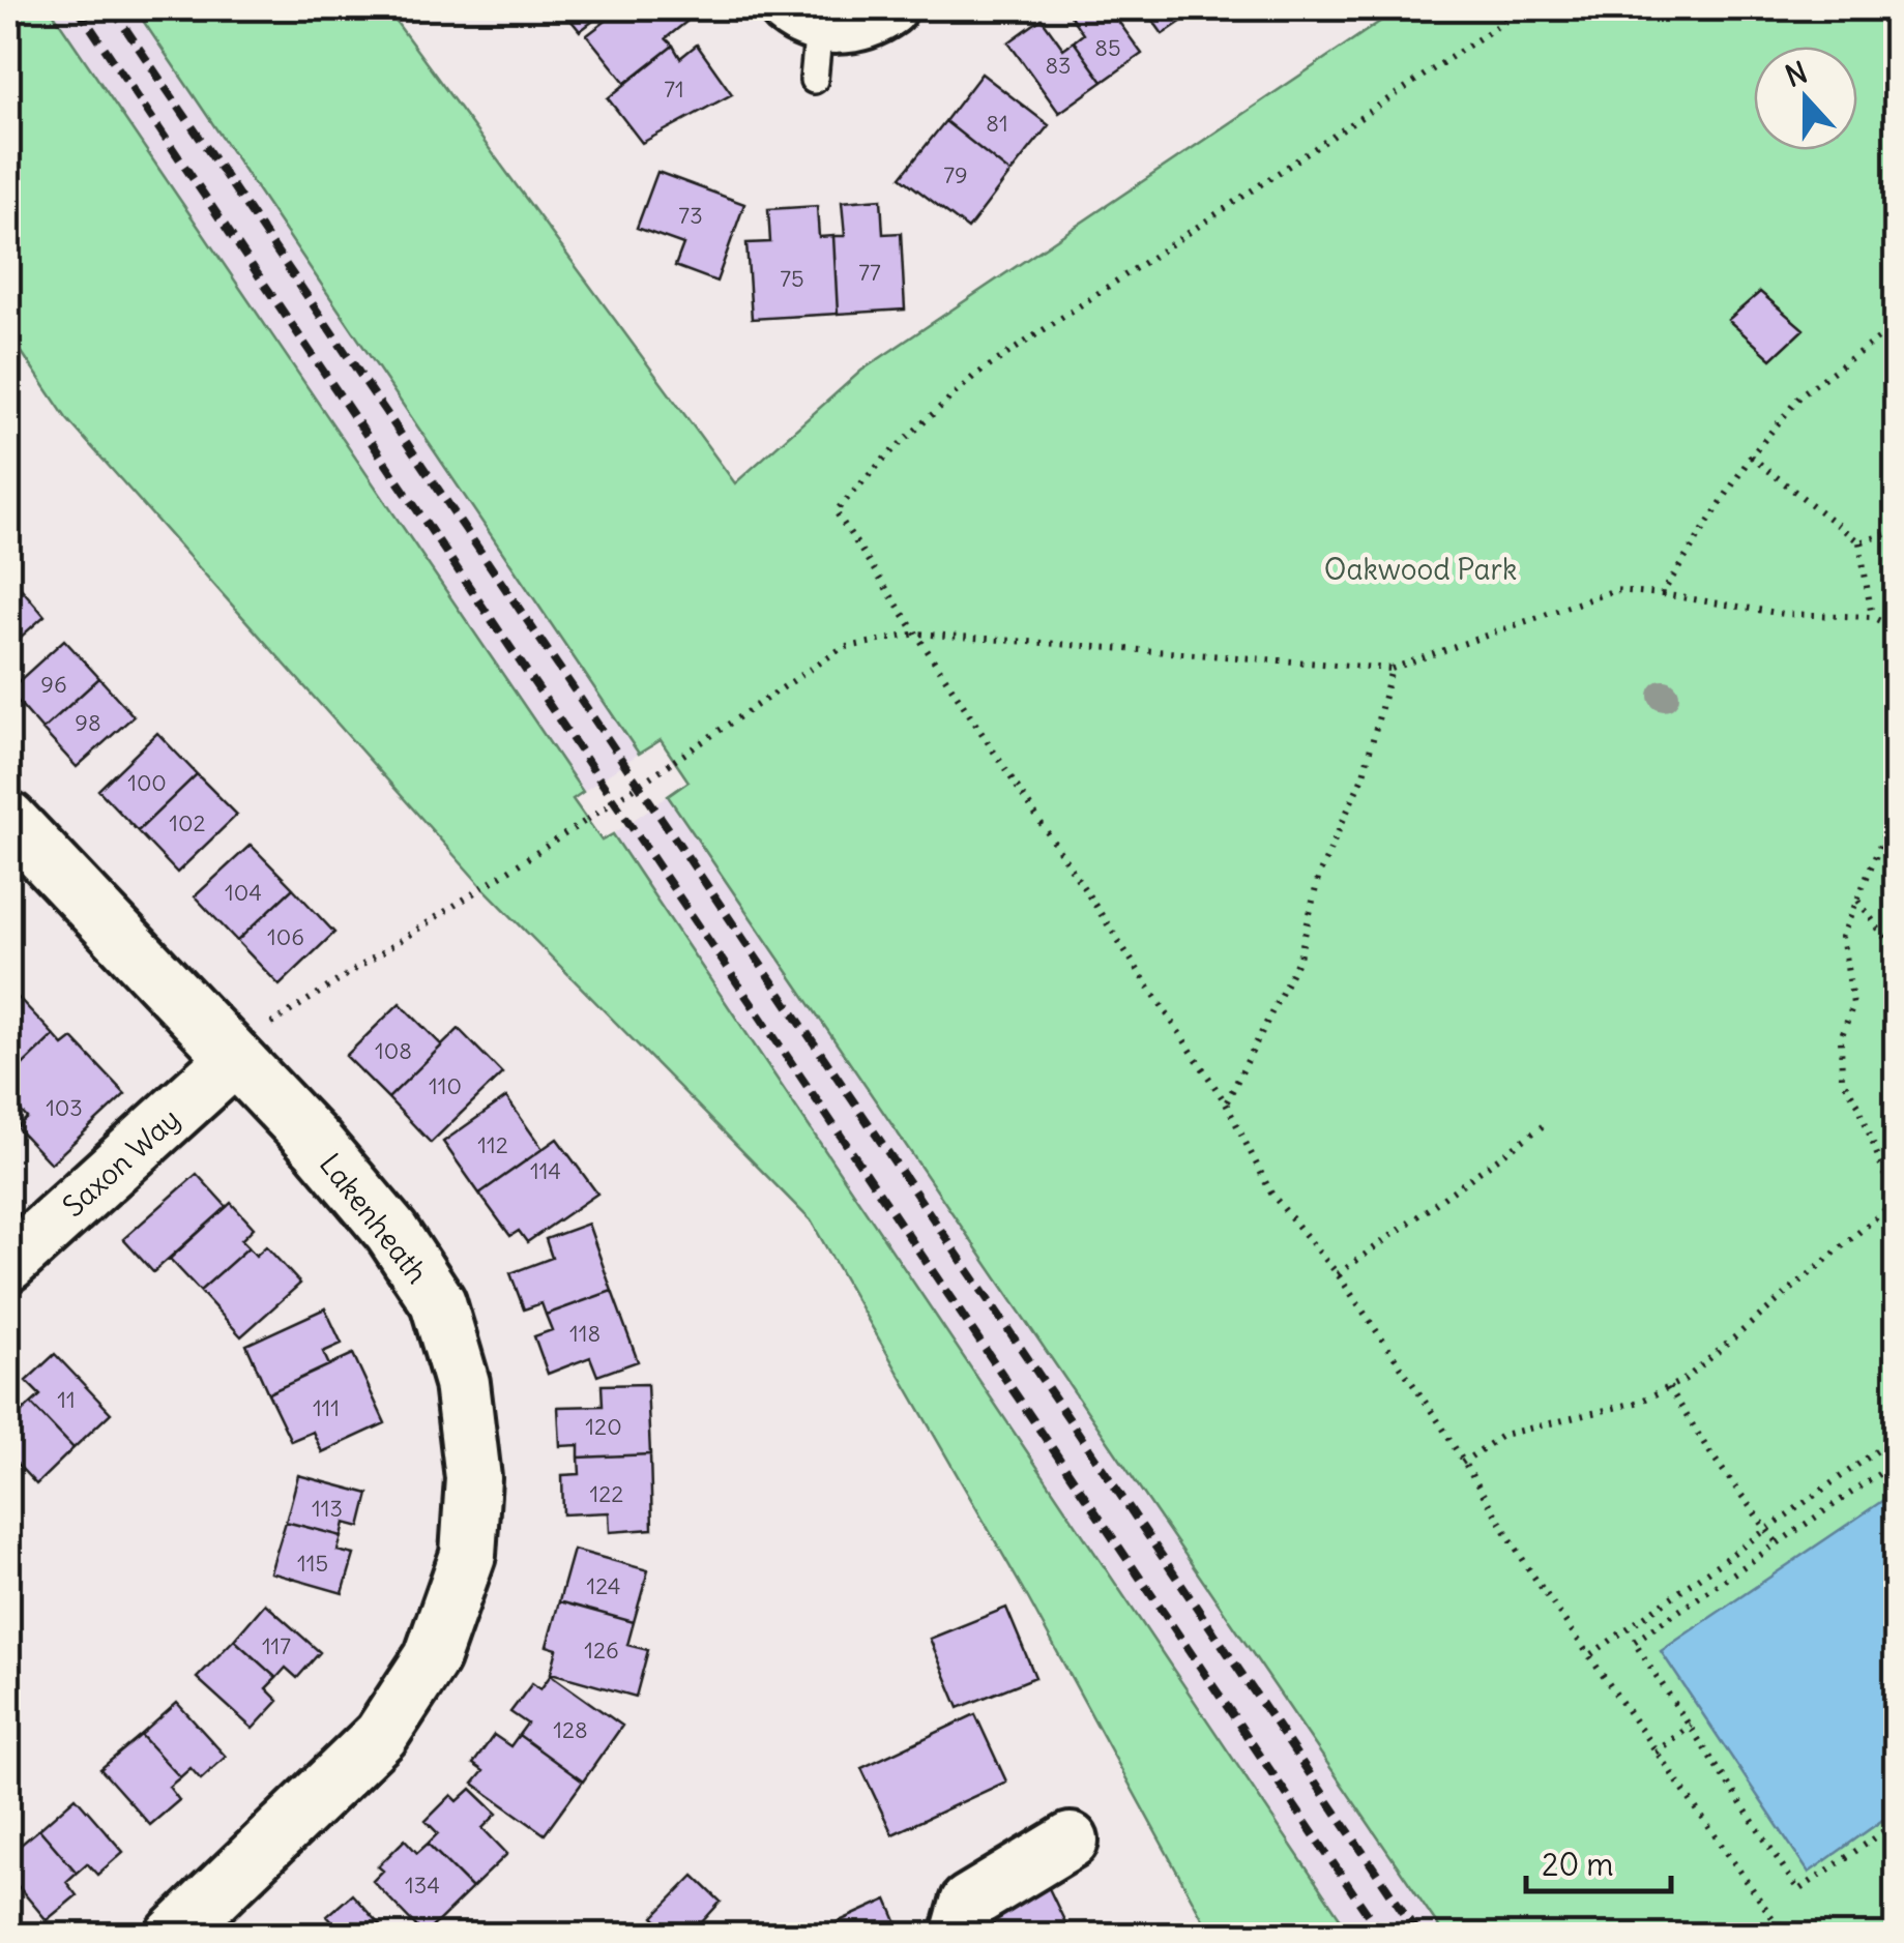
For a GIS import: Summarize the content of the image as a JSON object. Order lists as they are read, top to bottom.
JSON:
{
  "streets": {
    "street": ["Saxon Way", "Lakenheath"]
  },
  "crossings": [
    ["Saxon Way", "Lakenheath"]
  ],
  "parks": ["Oakwood Park"],
  "house_numbers": [
    "85",
    "83",
    "71",
    "81",
    "79",
    "73",
    "77",
    "75",
    "96",
    "98",
    "100",
    "102",
    "104",
    "106",
    "108",
    "110",
    "103",
    "112",
    "114",
    "118",
    "11",
    "111",
    "120",
    "122",
    "113",
    "115",
    "124",
    "117",
    "126",
    "128",
    "134"
  ],
  "scale_bar": "20 m",
  "north": "top"
}
